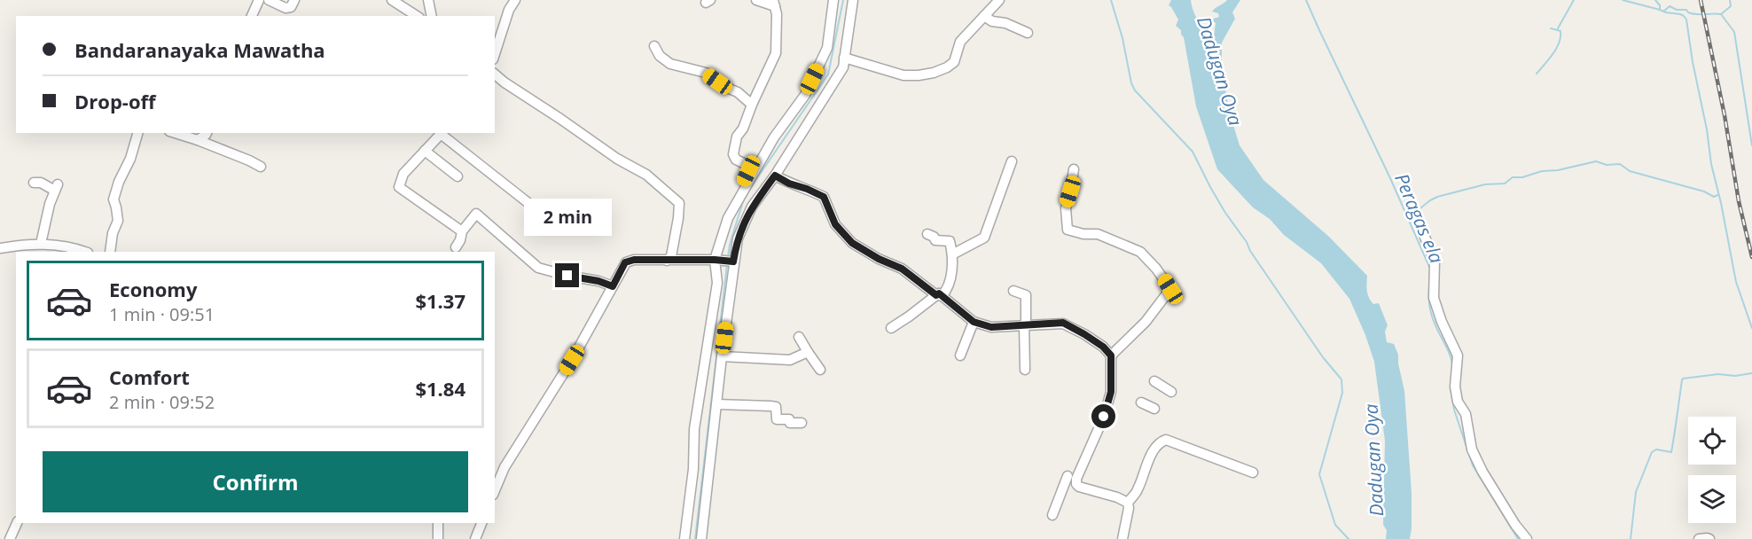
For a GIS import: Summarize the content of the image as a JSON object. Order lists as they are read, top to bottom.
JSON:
{
  "water": ["Dadugan Oya", "Peragas ela"],
  "page": {
    "banner": ["Bandaranayaka Mawatha", "Drop-off"],
    "bubble": "2 min",
    "list": [
      {
        "name": "Economy",
        "note": "1 min · 09:51",
        "value": "$1.37"
      },
      {
        "name": "Comfort",
        "note": "2 min · 09:52",
        "value": "$1.84"
      }
    ],
    "buttons": "Confirm"
  }
}
